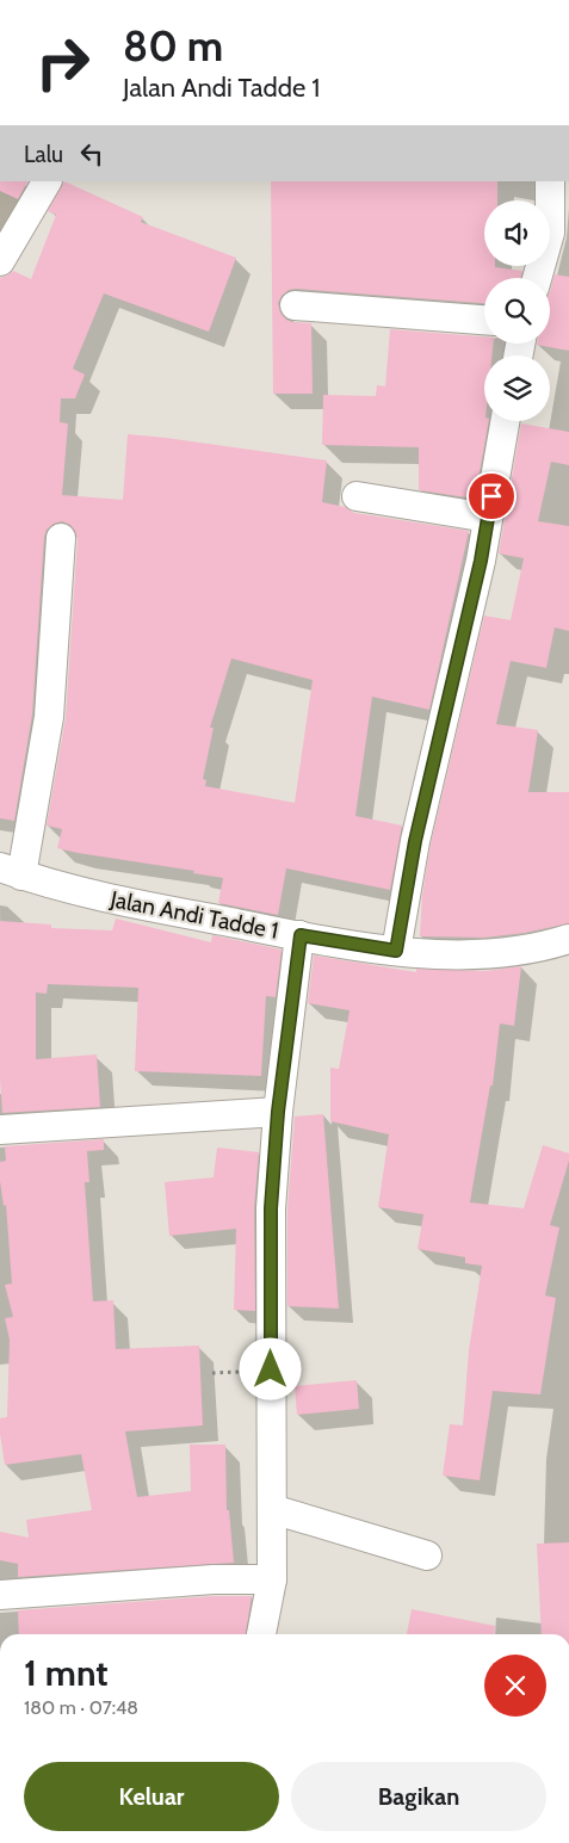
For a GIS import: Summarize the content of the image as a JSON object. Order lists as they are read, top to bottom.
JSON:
{
  "streets": {
    "street": ["Jalan Andi Tadde 1"]
  },
  "page": {
    "turn": ["80 m", "Jalan Andi Tadde 1"],
    "then": "Lalu",
    "heading": ["1 mnt", "180 m · 07:48"],
    "buttons": ["Keluar", "Bagikan"]
  }
}
